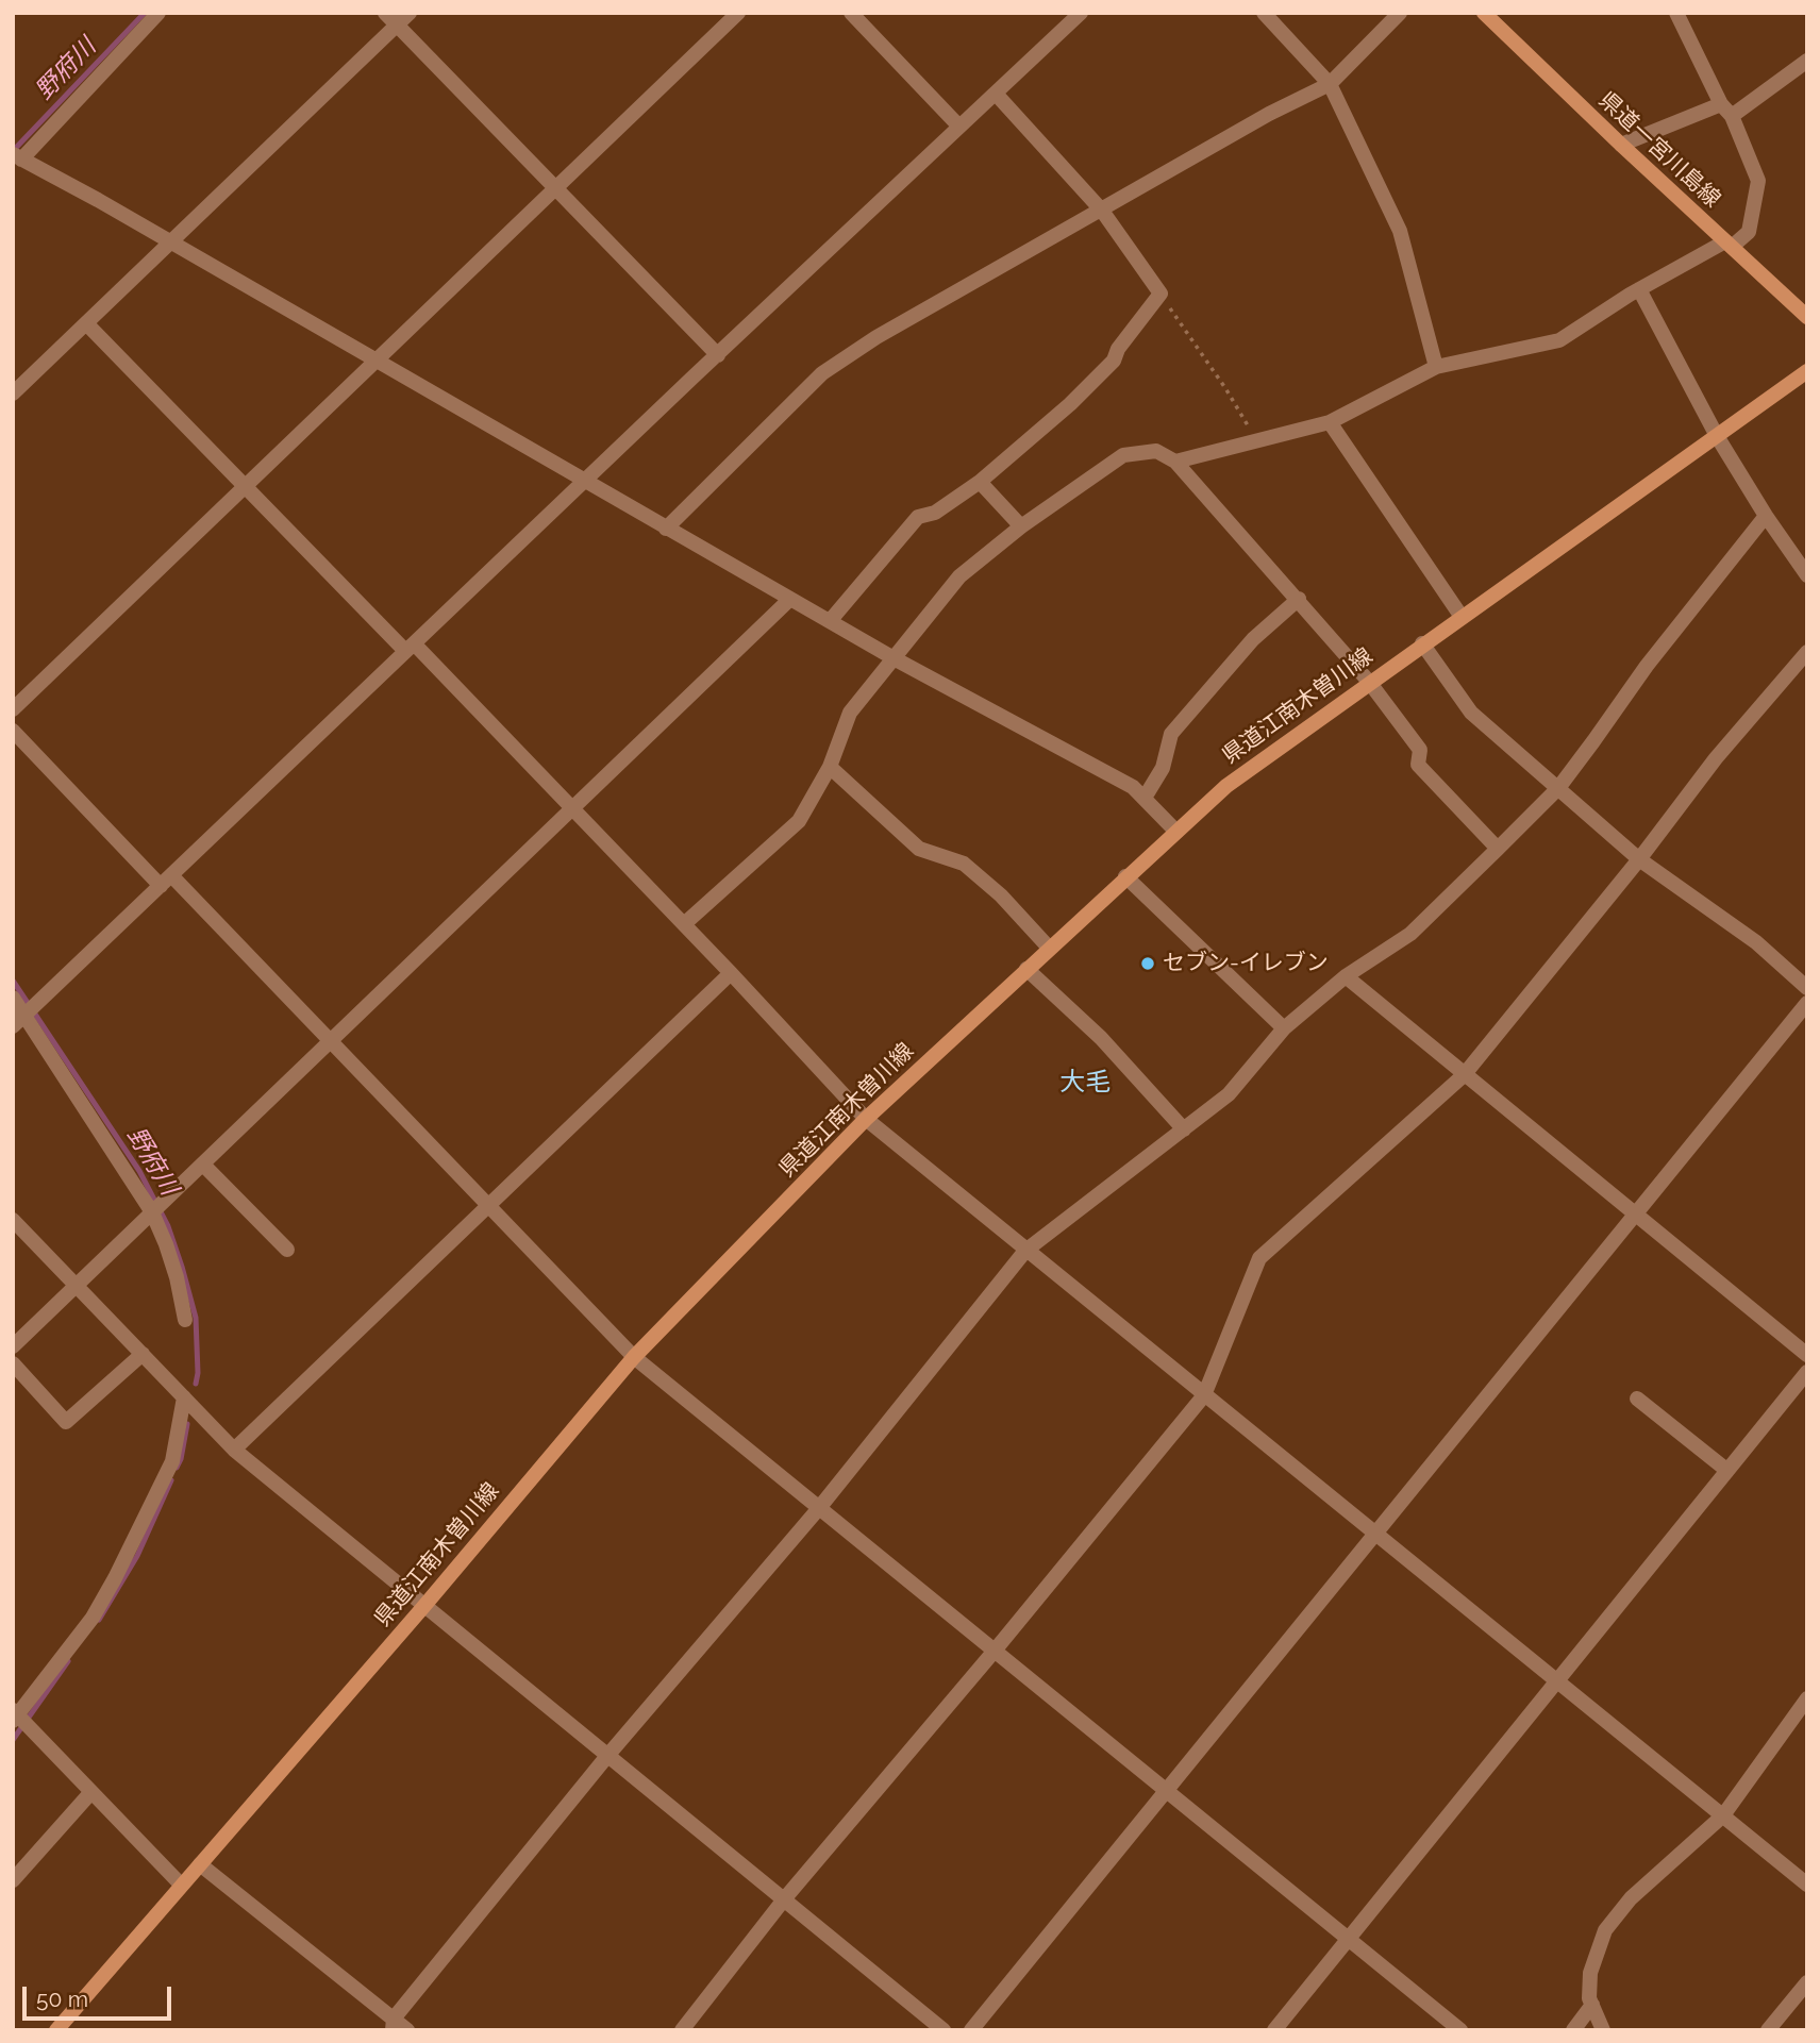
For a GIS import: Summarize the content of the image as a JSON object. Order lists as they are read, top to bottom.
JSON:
{
  "streets": {
    "main road": ["県道一宮川島線", "県道江南木曽川線"]
  },
  "districts": ["大毛"],
  "water": ["野府川"],
  "places": ["セブン-イレブン"],
  "scale_bar": "50 m"
}
